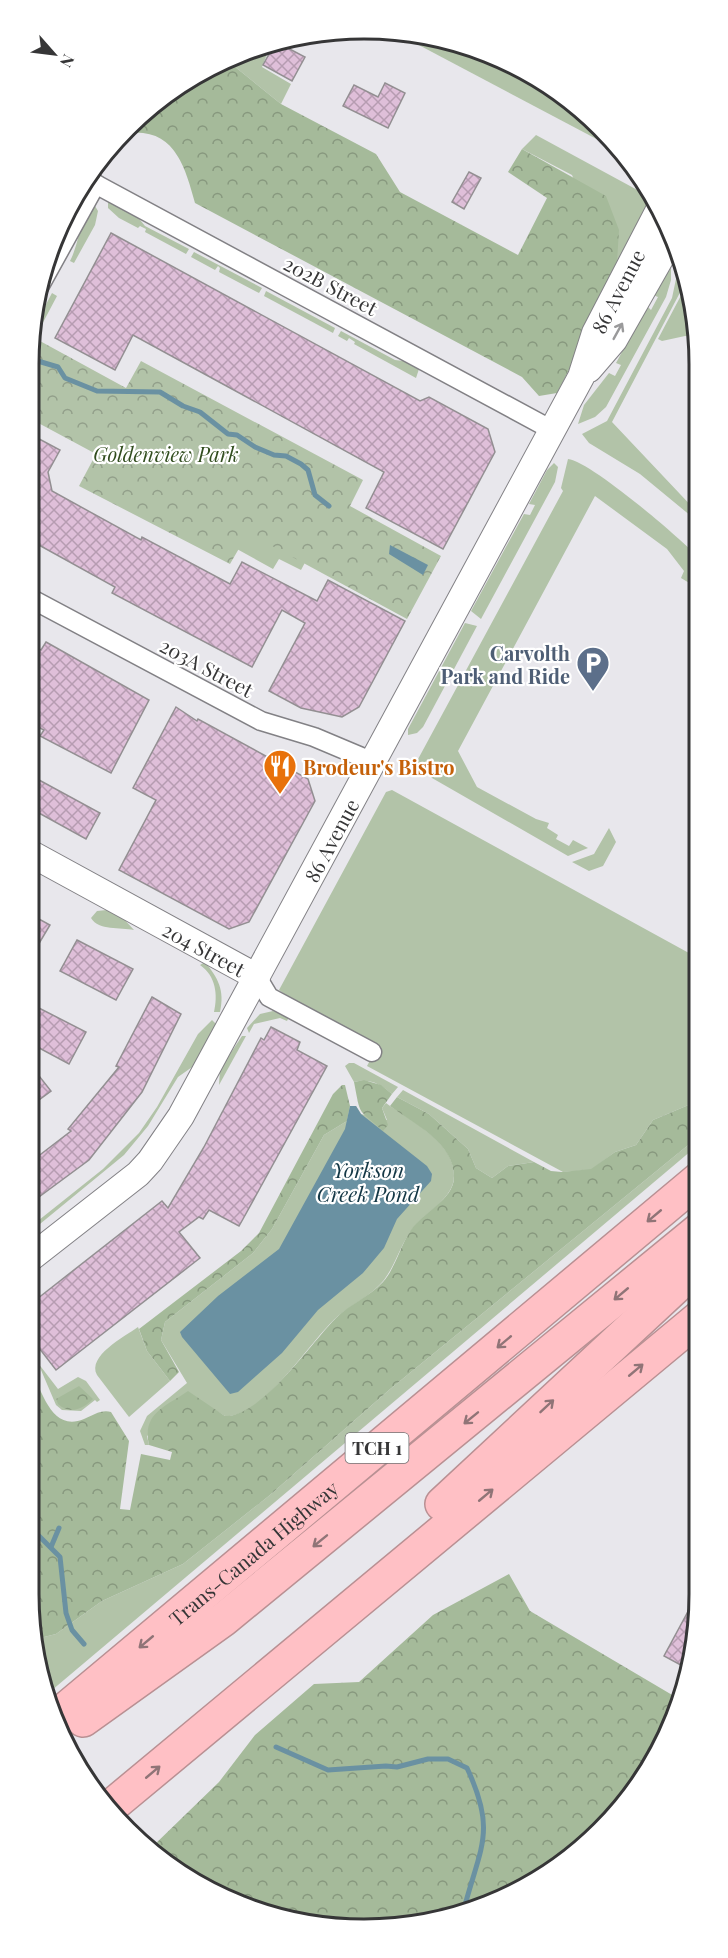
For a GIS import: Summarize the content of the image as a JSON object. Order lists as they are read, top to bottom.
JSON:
{
  "streets": {
    "highway": ["TCH 1", "Trans-Canada Highway"],
    "street": [
      "202B Street",
      "86 Avenue",
      "203A Street",
      "204 Street"
    ]
  },
  "crossings": [
    ["202B Street", "86 Avenue"],
    ["86 Avenue", "203A Street"],
    ["86 Avenue", "204 Street"]
  ],
  "water": ["Yorkson Creek Pond"],
  "parks": ["Goldenview Park"],
  "places": {
    "parking": ["Carvolth Park and Ride"],
    "restaurant": ["Brodeur's Bistro"]
  },
  "north": "bottom right"
}
